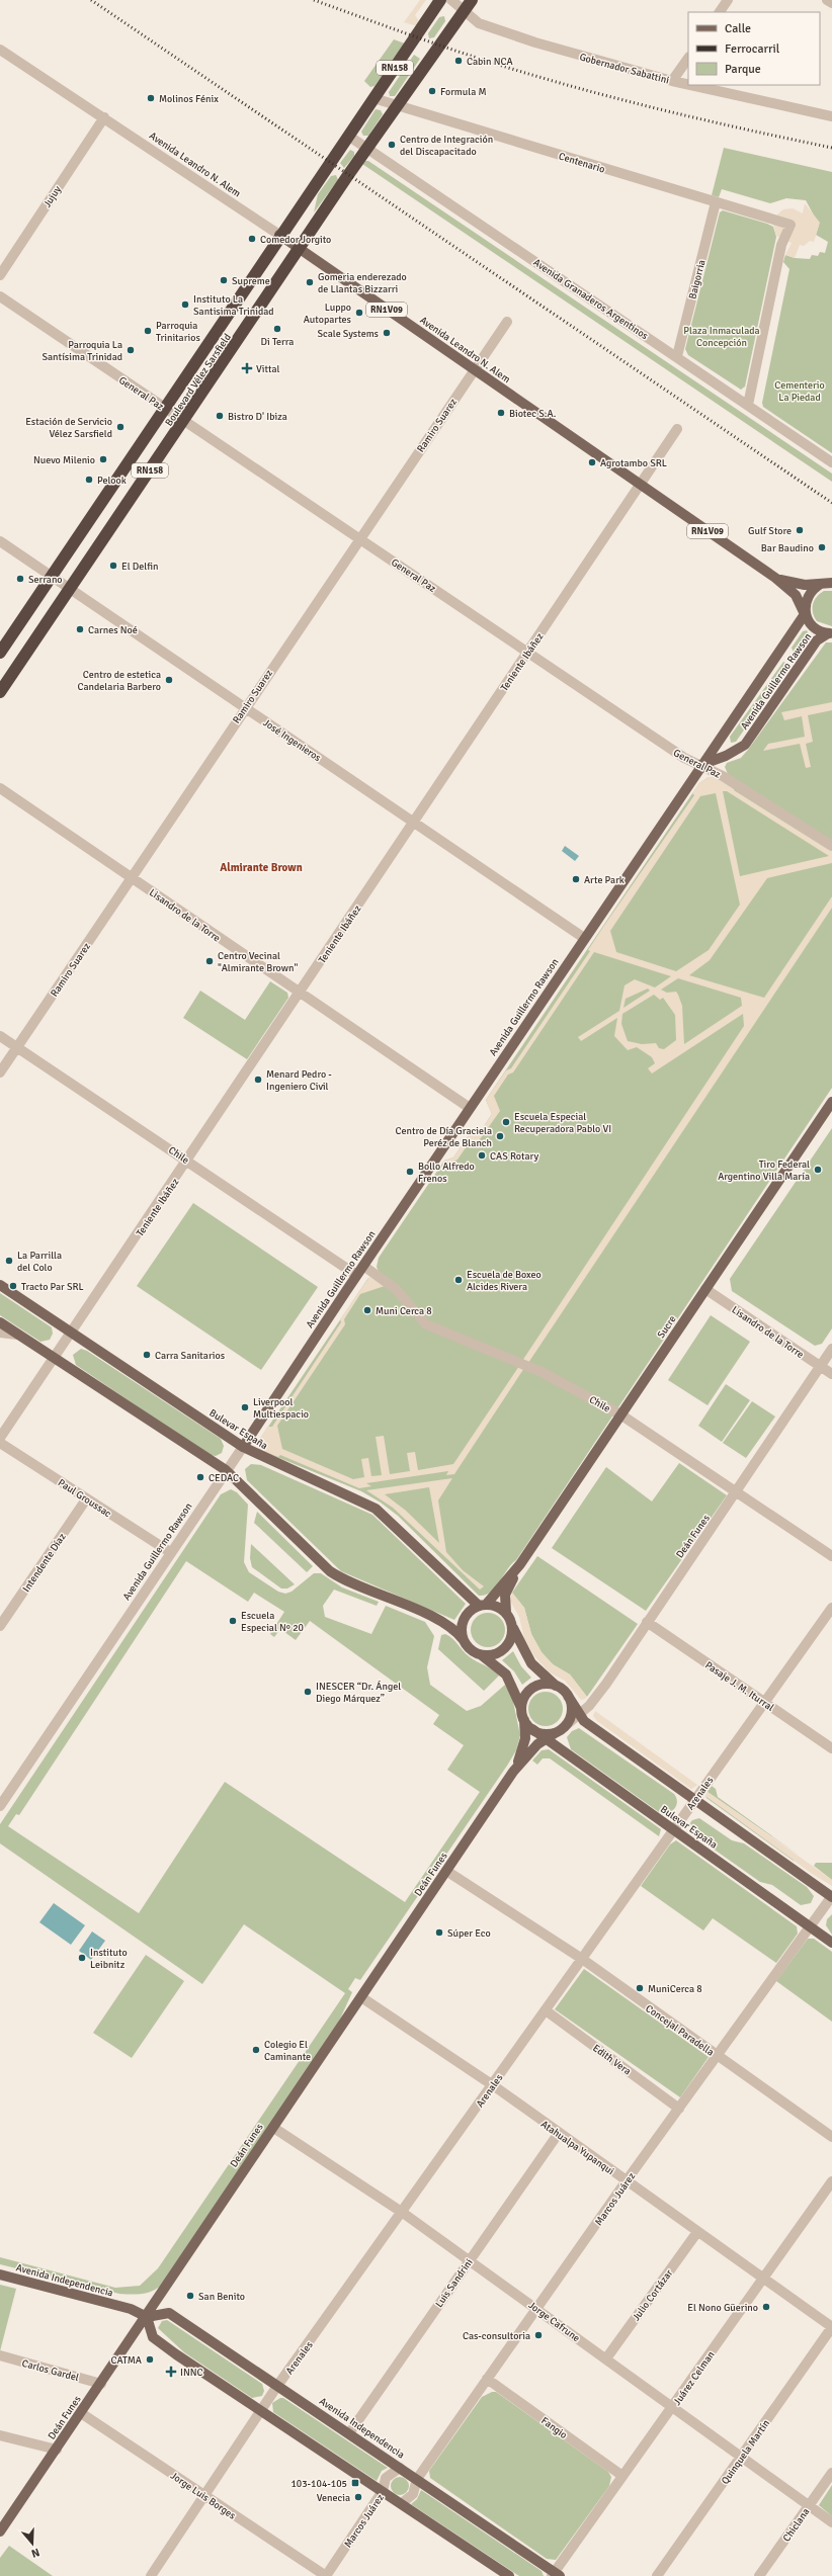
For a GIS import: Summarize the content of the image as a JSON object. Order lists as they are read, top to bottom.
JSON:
{
  "streets": {
    "highway": ["RN158", "Boulevard Vélez Sarsfield"],
    "main road": [
      "Avenida Leandro N. Alem",
      "RN1V09",
      "Avenida Guillermo Rawson",
      "Sucre",
      "Bulevar España",
      "Deán Funes",
      "Avenida Independencia"
    ],
    "street": [
      "Gobernador Sabattini",
      "Centenario",
      "Jujuy",
      "Baigorria",
      "Avenida Granaderos Argentinos",
      "General Paz",
      "Ramiro Suarez",
      "Teniente Ibáñez",
      "José Ingenieros",
      "Lisandro de la Torre",
      "Chile",
      "Paul Groussac",
      "Intendente Díaz",
      "Pasaje J. M. Iturral",
      "Arenales",
      "Concejal Paradella",
      "Edith Vera",
      "Atahualpa Yupanqui",
      "Marcos Juárez",
      "Luis Sandrini",
      "Julio Cortázar",
      "Jorge Cafrune",
      "Carlos Gardel",
      "Juárez Celman",
      "Fangio",
      "Quinquela Martín",
      "Jorge Luis Borges",
      "Chiclana"
    ]
  },
  "crossings": [
    ["Gobernador Sabattini", "Boulevard Vélez Sarsfield"],
    ["Centenario", "Baigorria"],
    ["Centenario", "Avenida Granaderos Argentinos"],
    ["Centenario", "Boulevard Vélez Sarsfield"],
    ["Avenida Leandro N. Alem", "Jujuy"],
    ["Avenida Leandro N. Alem", "RN1V09"],
    ["Avenida Leandro N. Alem", "Boulevard Vélez Sarsfield"],
    ["Avenida Leandro N. Alem", "Ramiro Suarez"],
    ["Avenida Leandro N. Alem", "Teniente Ibáñez"],
    ["Avenida Leandro N. Alem", "Avenida Guillermo Rawson"],
    ["Baigorria", "Avenida Granaderos Argentinos"],
    ["Avenida Granaderos Argentinos", "Boulevard Vélez Sarsfield"],
    ["RN1V09", "Avenida Guillermo Rawson"],
    ["Boulevard Vélez Sarsfield", "General Paz"],
    ["Boulevard Vélez Sarsfield", "José Ingenieros"],
    ["General Paz", "Ramiro Suarez"],
    ["General Paz", "Teniente Ibáñez"],
    ["General Paz", "Avenida Guillermo Rawson"],
    ["Ramiro Suarez", "José Ingenieros"],
    ["Ramiro Suarez", "Lisandro de la Torre"],
    ["Ramiro Suarez", "Chile"],
    ["Teniente Ibáñez", "José Ingenieros"],
    ["Teniente Ibáñez", "Lisandro de la Torre"],
    ["Teniente Ibáñez", "Chile"],
    ["Teniente Ibáñez", "Bulevar España"],
    ["Avenida Guillermo Rawson", "José Ingenieros"],
    ["Avenida Guillermo Rawson", "Lisandro de la Torre"],
    ["Avenida Guillermo Rawson", "Chile"],
    ["Avenida Guillermo Rawson", "Bulevar España"],
    ["Avenida Guillermo Rawson", "Paul Groussac"],
    ["Lisandro de la Torre", "Sucre"],
    ["Lisandro de la Torre", "Deán Funes"],
    ["Chile", "Sucre"],
    ["Chile", "Deán Funes"],
    ["Sucre", "Bulevar España"],
    ["Bulevar España", "Deán Funes"],
    ["Bulevar España", "Arenales"],
    ["Bulevar España", "Marcos Juárez"],
    ["Paul Groussac", "Intendente Díaz"],
    ["Deán Funes", "Pasaje J. M. Iturral"],
    ["Deán Funes", "Concejal Paradella"],
    ["Deán Funes", "Atahualpa Yupanqui"],
    ["Deán Funes", "Avenida Independencia"],
    ["Deán Funes", "Jorge Cafrune"],
    ["Deán Funes", "Carlos Gardel"],
    ["Deán Funes", "Jorge Luis Borges"],
    ["Pasaje J. M. Iturral", "Arenales"],
    ["Arenales", "Concejal Paradella"],
    ["Arenales", "Edith Vera"],
    ["Arenales", "Atahualpa Yupanqui"],
    ["Arenales", "Avenida Independencia"],
    ["Arenales", "Jorge Cafrune"],
    ["Arenales", "Jorge Luis Borges"],
    ["Concejal Paradella", "Marcos Juárez"],
    ["Edith Vera", "Marcos Juárez"],
    ["Atahualpa Yupanqui", "Marcos Juárez"],
    ["Atahualpa Yupanqui", "Luis Sandrini"],
    ["Atahualpa Yupanqui", "Julio Cortázar"],
    ["Atahualpa Yupanqui", "Juárez Celman"],
    ["Atahualpa Yupanqui", "Quinquela Martín"],
    ["Marcos Juárez", "Avenida Independencia"],
    ["Marcos Juárez", "Jorge Cafrune"],
    ["Marcos Juárez", "Fangio"],
    ["Marcos Juárez", "Jorge Luis Borges"],
    ["Avenida Independencia", "Luis Sandrini"],
    ["Avenida Independencia", "Juárez Celman"],
    ["Luis Sandrini", "Jorge Cafrune"],
    ["Julio Cortázar", "Jorge Cafrune"],
    ["Jorge Cafrune", "Juárez Celman"],
    ["Jorge Cafrune", "Quinquela Martín"],
    ["Jorge Cafrune", "Chiclana"],
    ["Juárez Celman", "Fangio"]
  ],
  "districts": ["Almirante Brown"],
  "parks": ["Plaza Inmaculada Concepción", "Cementerio La Piedad"],
  "places": {
    "other": [
      "Cabin NCA",
      "Formula M",
      "Molinos Fénix",
      "Centro de Integración del Discapacitado",
      "Comedor Jorgito",
      "Supreme",
      "Gomeria enderezado de Llantas Bizzarri",
      "Instituto La Santisima Trinidad",
      "Luppo Autopartes",
      "Di Terra",
      "Parroquia Trinitarios",
      "Scale Systems",
      "Parroquia La Santísima Trinidad",
      "Biotec S.A.",
      "Bistro D' Ibiza",
      "Estación de Servicio Vélez Sarsfield",
      "Nuevo Milenio",
      "Agrotambo SRL",
      "Pelook",
      "Gulf Store",
      "Bar Baudino",
      "El Delfin",
      "Serrano",
      "Carnes Noé",
      "Centro de estetica Candelaria Barbero",
      "Arte Park",
      "Centro Vecinal \"Almirante Brown\"",
      "Menard Pedro - Ingeniero Civil",
      "Escuela Especial Recuperadora Pablo VI",
      "Centro de Día Graciela Peréz de Blanch",
      "CAS Rotary",
      "Tiro Federal Argentino Villa María",
      "Bollo Alfredo Frenos",
      "La Parrilla del Colo",
      "Escuela de Boxeo Alcides Rivera",
      "Tracto Par SRL",
      "Muni Cerca 8",
      "Carra Sanitarios",
      "Liverpool Multiespacio",
      "CEDAC",
      "Escuela Especial Nº 20",
      "INESCER “Dr. Ángel Diego Márquez”",
      "Súper Eco",
      "Instituto Leibnitz",
      "MuniCerca 8",
      "Colegio El Caminante",
      "San Benito",
      "El Nono Güerino",
      "Cas-consultoria",
      "CATMA",
      "Venecia"
    ],
    "health": ["Vittal", "INNC"],
    "transit": ["103-104-105"]
  },
  "legend": ["Calle", "Ferrocarril", "Parque"],
  "north": "bottom"
}
